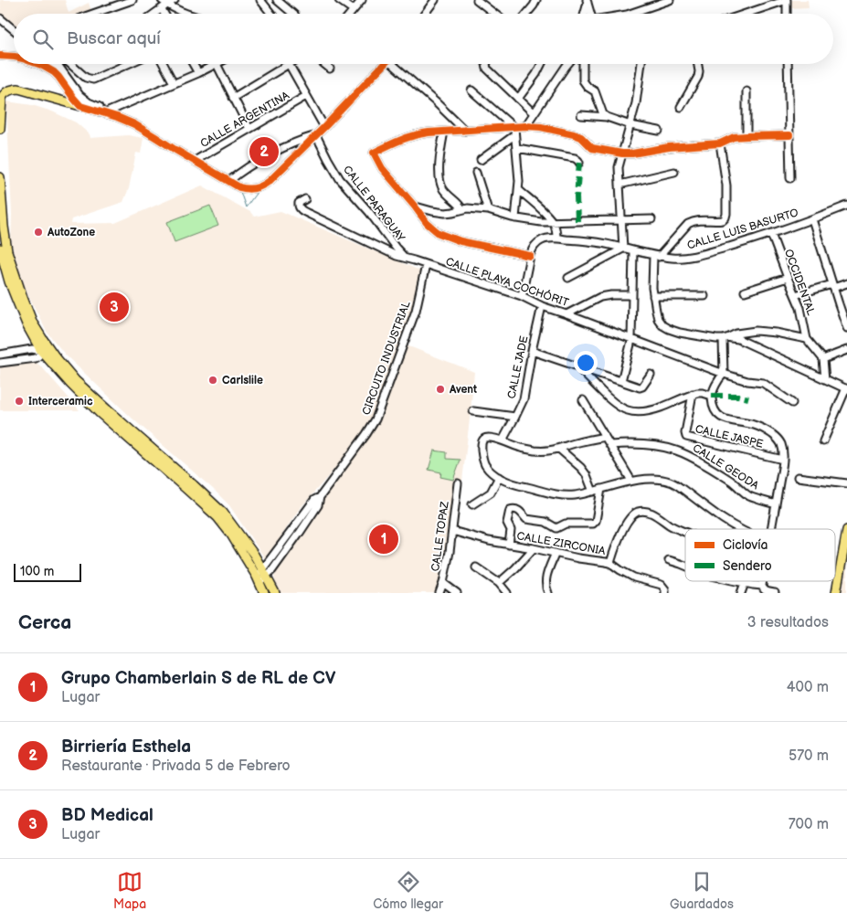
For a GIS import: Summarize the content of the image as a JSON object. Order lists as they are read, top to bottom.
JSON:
{
  "streets": {
    "street": [
      "CALLE ARGENTINA",
      "CALLE PARAGUAY",
      "CALLE LUIS BASURTO",
      "CALLE PLAYA COCHÓRIT",
      "OCCIDENTAL",
      "CIRCUITO INDUSTRIAL",
      "CALLE JADE",
      "CALLE JASPE",
      "CALLE GEODA",
      "CALLE TOPAZ",
      "CALLE ZIRCONIA"
    ]
  },
  "crossings": [
    ["CALLE PARAGUAY", "CALLE PLAYA COCHÓRIT"],
    ["CALLE LUIS BASURTO", "OCCIDENTAL"],
    ["CALLE PLAYA COCHÓRIT", "CIRCUITO INDUSTRIAL"],
    ["CALLE PLAYA COCHÓRIT", "CALLE JADE"],
    ["CALLE TOPAZ", "CALLE ZIRCONIA"]
  ],
  "places": [
    "AutoZone",
    "Carlslile",
    "Avent",
    "Interceramic"
  ],
  "legend": ["Ciclovía", "Sendero"],
  "scale_bar": "100 m",
  "page": {
    "search": "Buscar aquí",
    "pins": ["2", "3", "1"],
    "scale": "100 m",
    "heading": ["Cerca", "3 resultados"],
    "list": [
      {
        "mark": "1",
        "name": "Grupo Chamberlain S de RL de CV",
        "note": "Lugar",
        "value": "400 m"
      },
      {
        "mark": "2",
        "name": "Birriería Esthela",
        "note": "Restaurante · Privada 5 de Febrero",
        "value": "570 m"
      },
      {
        "mark": "3",
        "name": "BD Medical",
        "note": "Lugar",
        "value": "700 m"
      }
    ],
    "nav": ["Mapa", "Cómo llegar", "Guardados"]
  }
}
